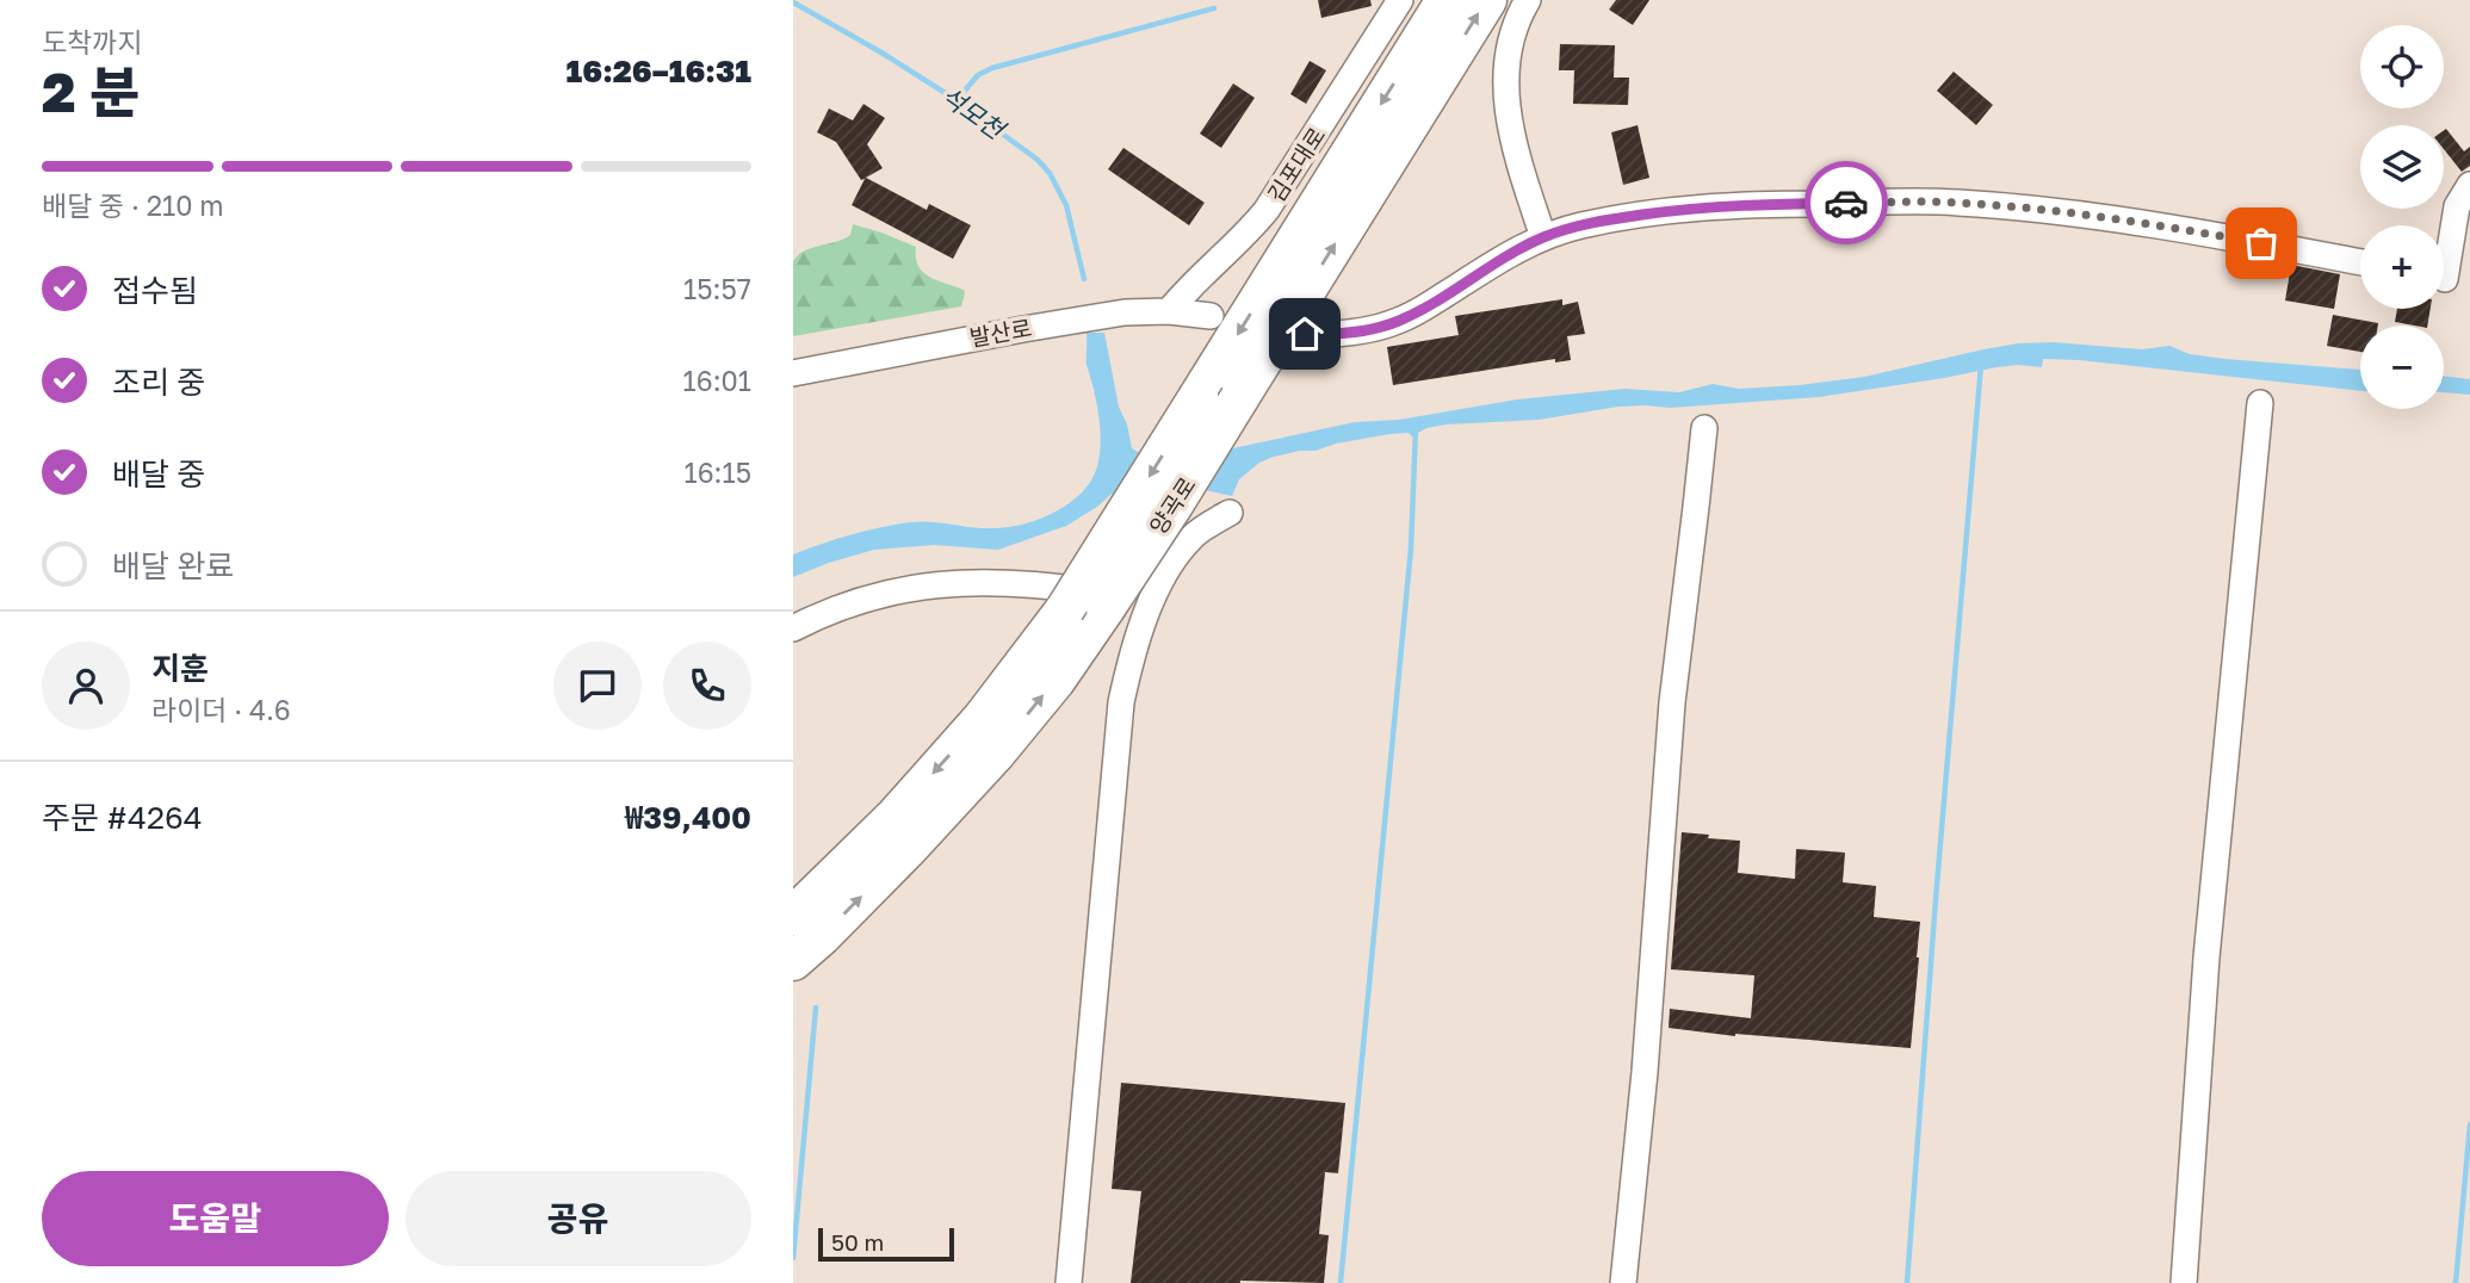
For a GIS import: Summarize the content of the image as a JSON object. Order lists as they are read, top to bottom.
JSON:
{
  "streets": {
    "highway": ["양곡로"],
    "street": ["김포대로", "발산로"]
  },
  "crossings": [
    ["김포대로", "발산로"]
  ],
  "water": ["석모천"],
  "scale_bar": "50 m",
  "page": {
    "heading": ["2 분", "도착까지", "16:26–16:31"],
    "panel": [
      "지훈",
      "라이더 · 4.6",
      "주문 #4264",
      "₩39,400"
    ],
    "map_buttons": ["+", "−"],
    "bar": "배달 중 · 210 m",
    "list": [
      ["접수됨", "15:57"],
      ["조리 중", "16:01"],
      ["배달 중", "16:15"],
      "배달 완료"
    ],
    "buttons": ["도움말", "공유"],
    "scale": "50 m"
  }
}
